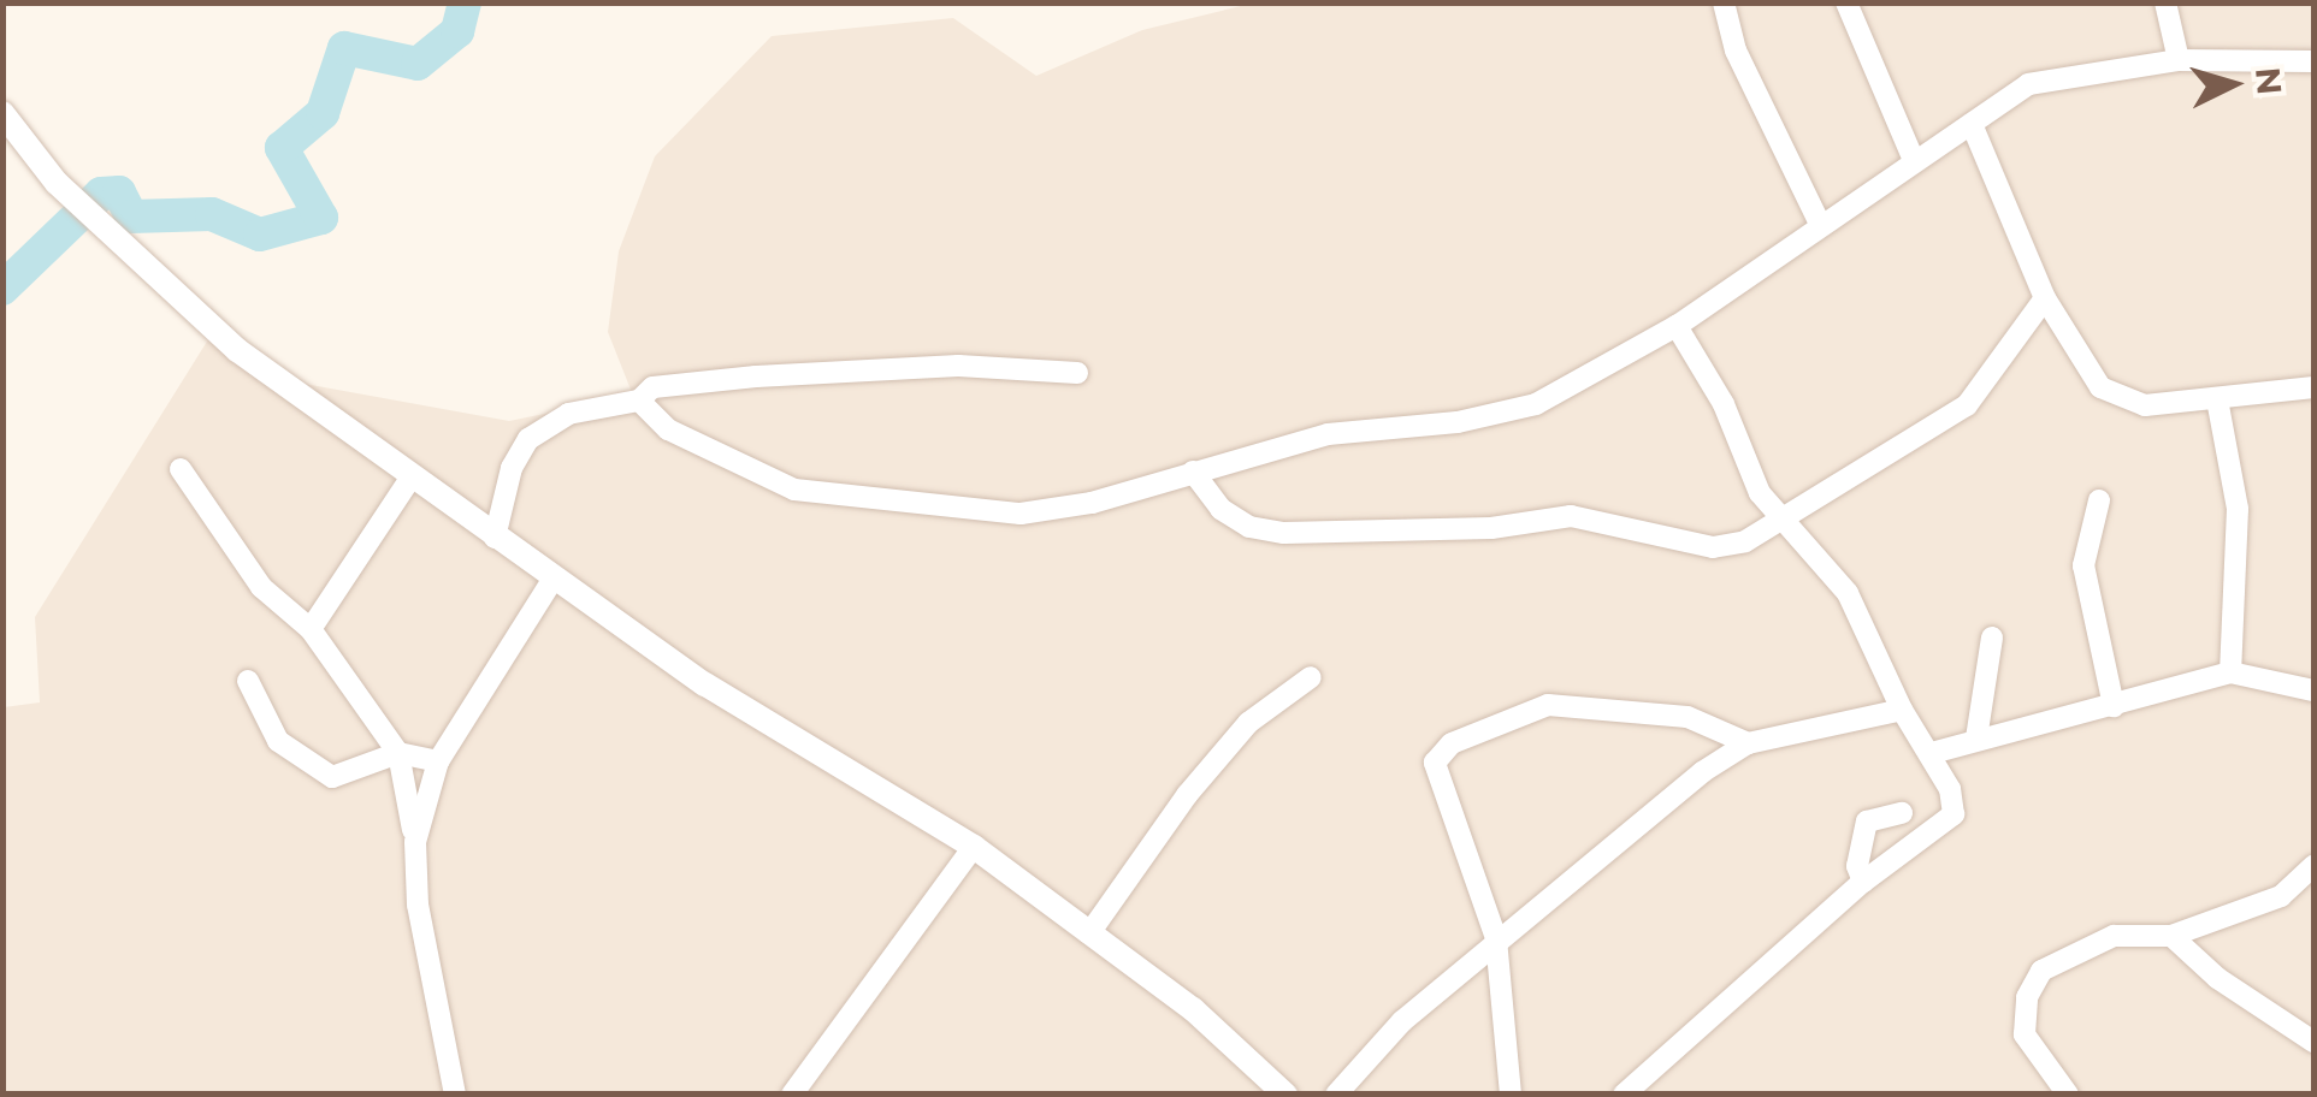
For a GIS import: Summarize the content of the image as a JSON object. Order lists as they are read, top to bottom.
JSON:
{
  "north": "right"
}
